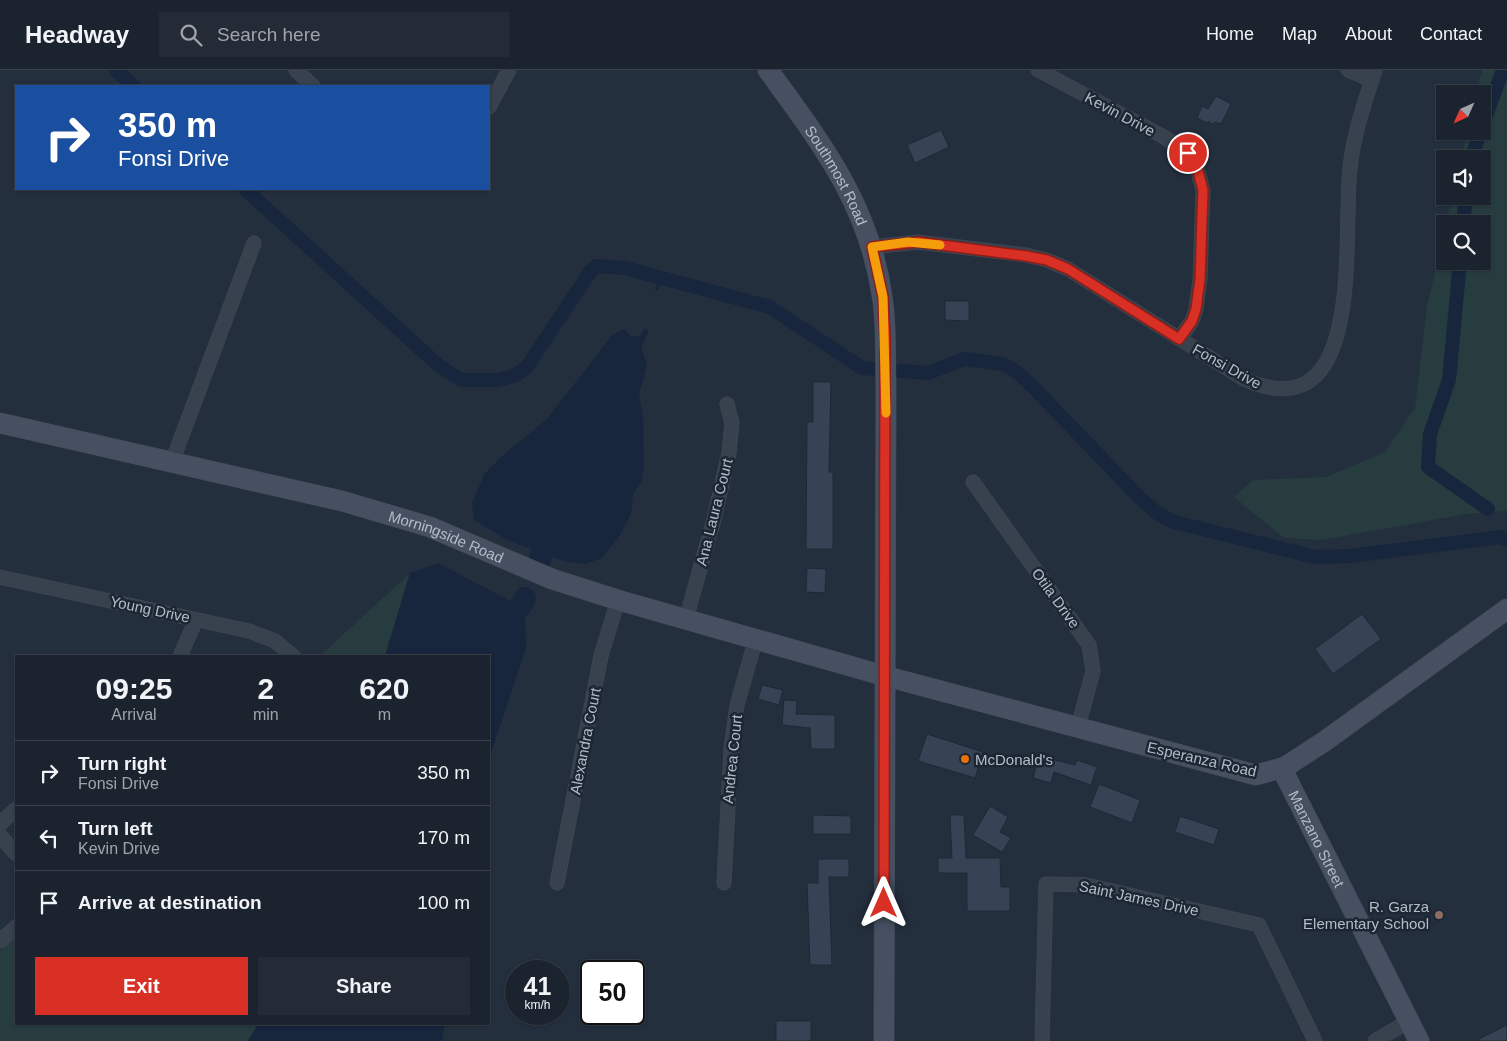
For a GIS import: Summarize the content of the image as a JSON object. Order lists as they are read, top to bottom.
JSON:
{
  "streets": {
    "street": [
      "Kevin Drive",
      "Southmost Road",
      "Fonsi Drive",
      "Ana Laura Court",
      "Morningside Road",
      "Otila Drive",
      "Young Drive",
      "Alexandra Court",
      "Andrea Court",
      "Esperanza Road",
      "Manzano Street",
      "Saint James Drive"
    ]
  },
  "crossings": [
    ["Kevin Drive", "Fonsi Drive"],
    ["Southmost Road", "Fonsi Drive"],
    ["Southmost Road", "Morningside Road"],
    ["Southmost Road", "Esperanza Road"],
    ["Ana Laura Court", "Morningside Road"],
    ["Morningside Road", "Alexandra Court"],
    ["Morningside Road", "Andrea Court"],
    ["Morningside Road", "Esperanza Road"],
    ["Otila Drive", "Esperanza Road"],
    ["Esperanza Road", "Manzano Street"]
  ],
  "places": ["McDonald's", "R. Garza Elementary School"],
  "north": "bottom left",
  "page": {
    "header": "Headway",
    "search": "Search here",
    "nav": [
      "Home",
      "Map",
      "About",
      "Contact"
    ],
    "turn": ["350 m", "Fonsi Drive"],
    "eta": [
      "09:25",
      "Arrival",
      "2",
      "min",
      "620",
      "m"
    ],
    "list": [
      {
        "name": "Turn right",
        "note": "Fonsi Drive",
        "value": "350 m"
      },
      {
        "name": "Turn left",
        "note": "Kevin Drive",
        "value": "170 m"
      },
      {
        "name": "Arrive at destination",
        "value": "100 m"
      }
    ],
    "buttons": ["Exit", "Share"],
    "speed": "41 km/h",
    "limit": "50"
  }
}
